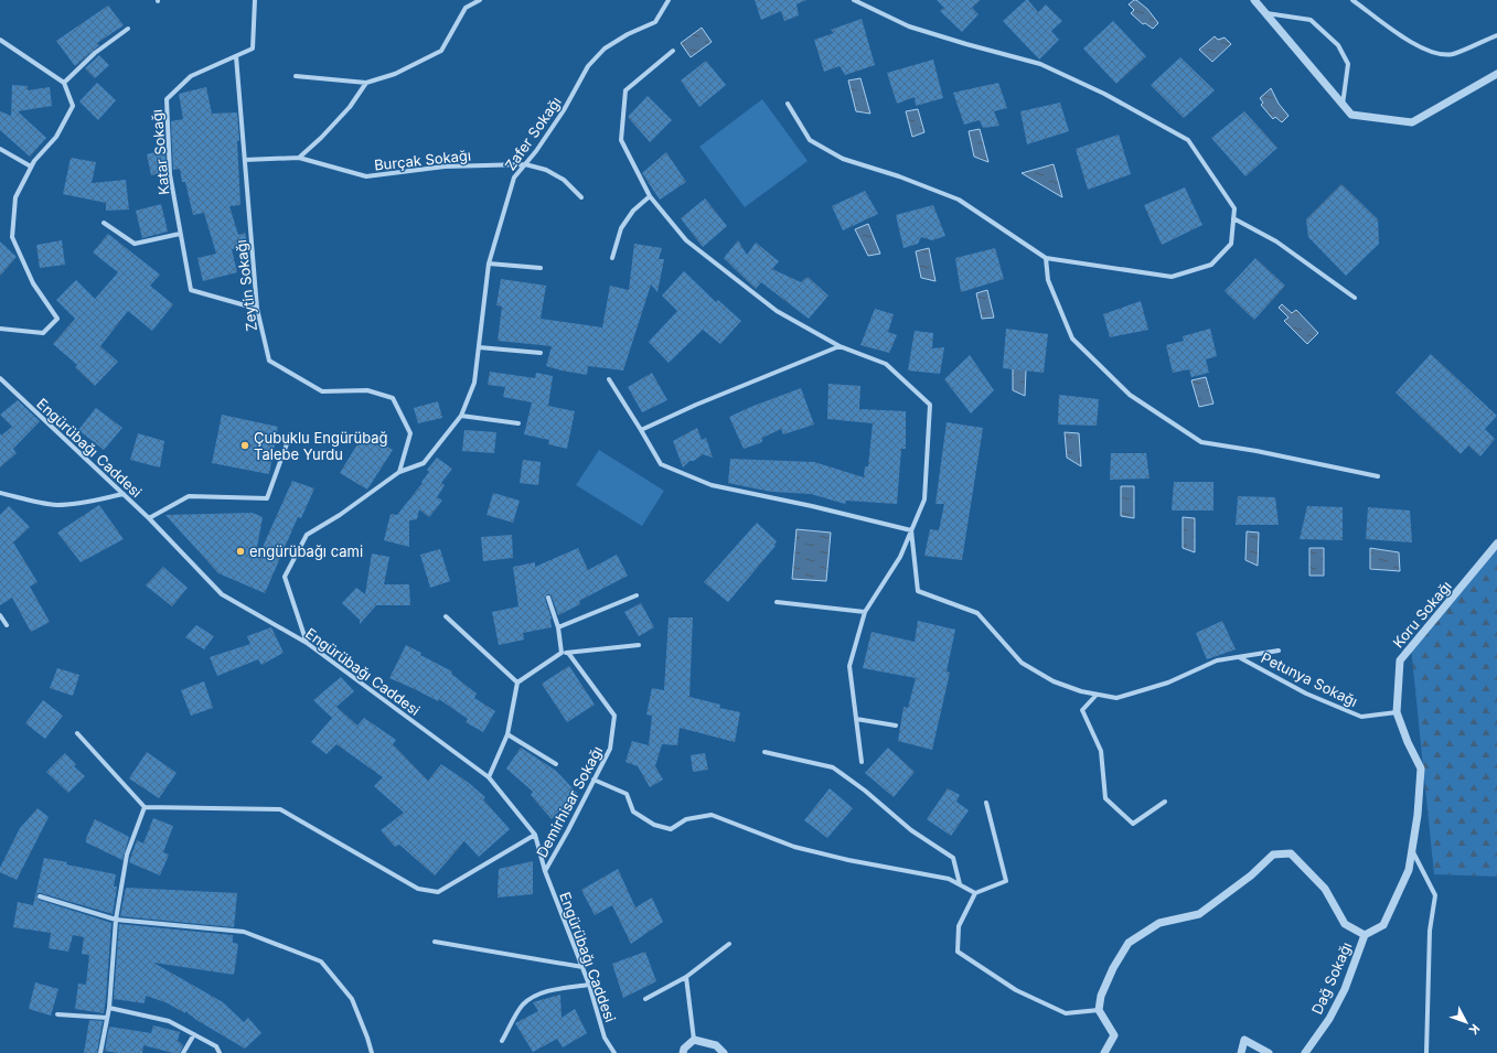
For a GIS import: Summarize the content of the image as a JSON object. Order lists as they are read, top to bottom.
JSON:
{
  "streets": {
    "street": [
      "Zafer Sokağı",
      "Katar Sokağı",
      "Burçak Sokağı",
      "Zeytin Sokağı",
      "Engürübağı Caddesi",
      "Koru Sokağı",
      "Petunya Sokağı",
      "Demirhisar Sokağı",
      "Dağ Sokağı"
    ]
  },
  "crossings": [
    ["Zafer Sokağı", "Burçak Sokağı"],
    ["Zafer Sokağı", "Zeytin Sokağı"],
    ["Katar Sokağı", "Zeytin Sokağı"],
    ["Engürübağı Caddesi", "Demirhisar Sokağı"],
    ["Koru Sokağı", "Petunya Sokağı"]
  ],
  "places": ["Çubuklu Engürübağ Talebe Yurdu", "engürübağı cami"],
  "north": "bottom right"
}
